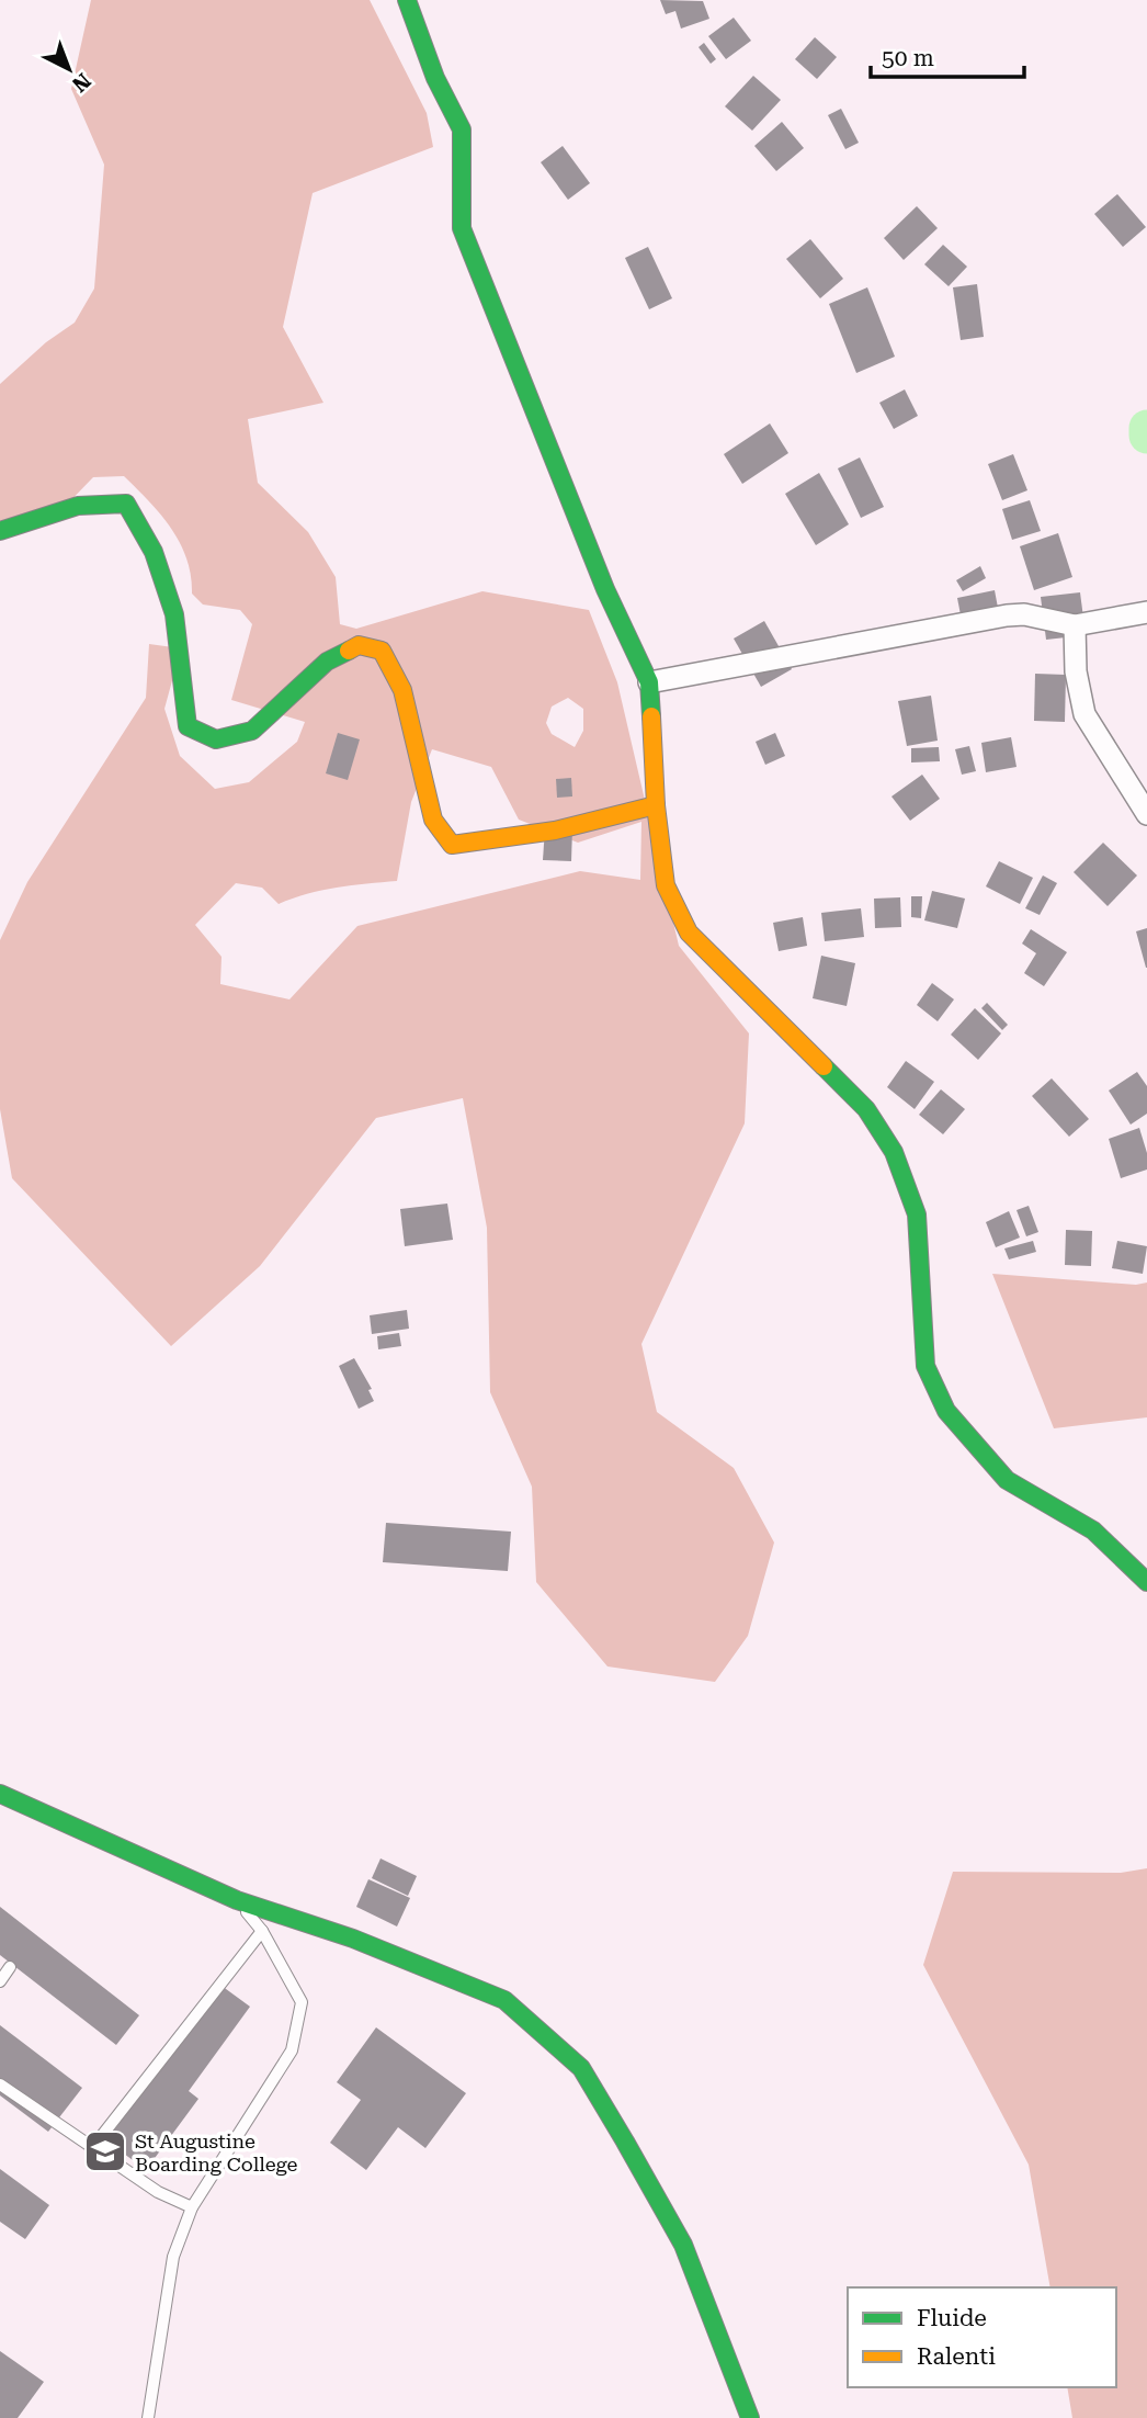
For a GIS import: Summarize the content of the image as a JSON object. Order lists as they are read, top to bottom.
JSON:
{
  "places": {
    "school or university": ["St Augustine Boarding College"]
  },
  "legend": ["Fluide", "Ralenti"],
  "scale_bar": "50 m",
  "north": "bottom right"
}
